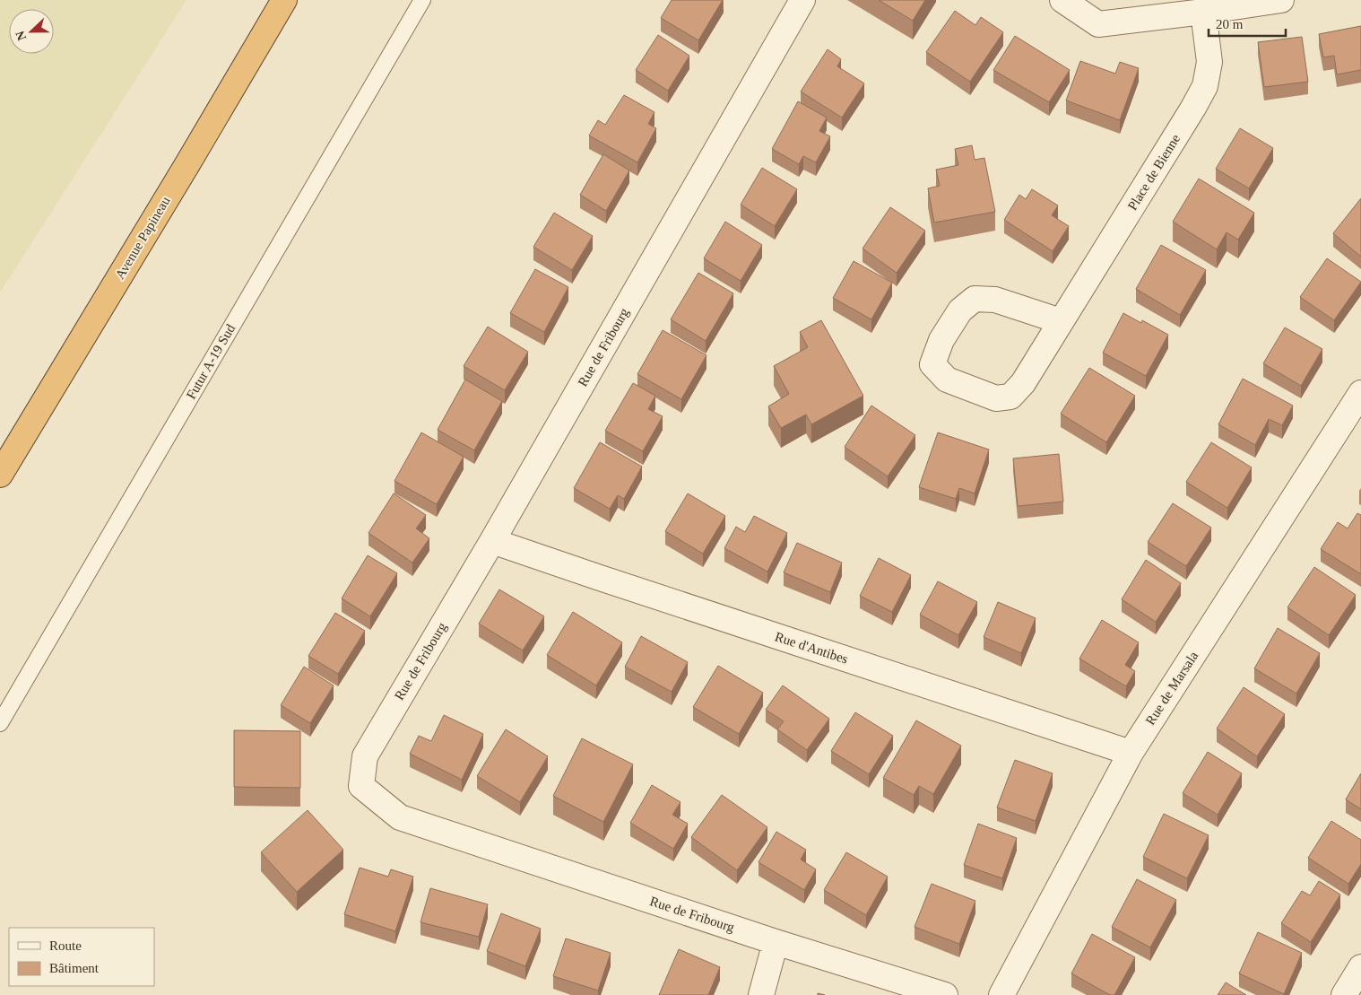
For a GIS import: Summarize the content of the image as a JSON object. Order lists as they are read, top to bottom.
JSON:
{
  "streets": {
    "highway": ["Avenue Papineau"],
    "street": [
      "Place de Bienne",
      "Rue de Fribourg",
      "Rue d'Antibes",
      "Rue de Marsala"
    ],
    "lane": ["Futur A-19 Sud"]
  },
  "crossings": [
    ["Rue de Fribourg", "Rue d'Antibes"],
    ["Rue d'Antibes", "Rue de Marsala"]
  ],
  "legend": ["Route", "Bâtiment"],
  "scale_bar": "20 m",
  "north": "left"
}
